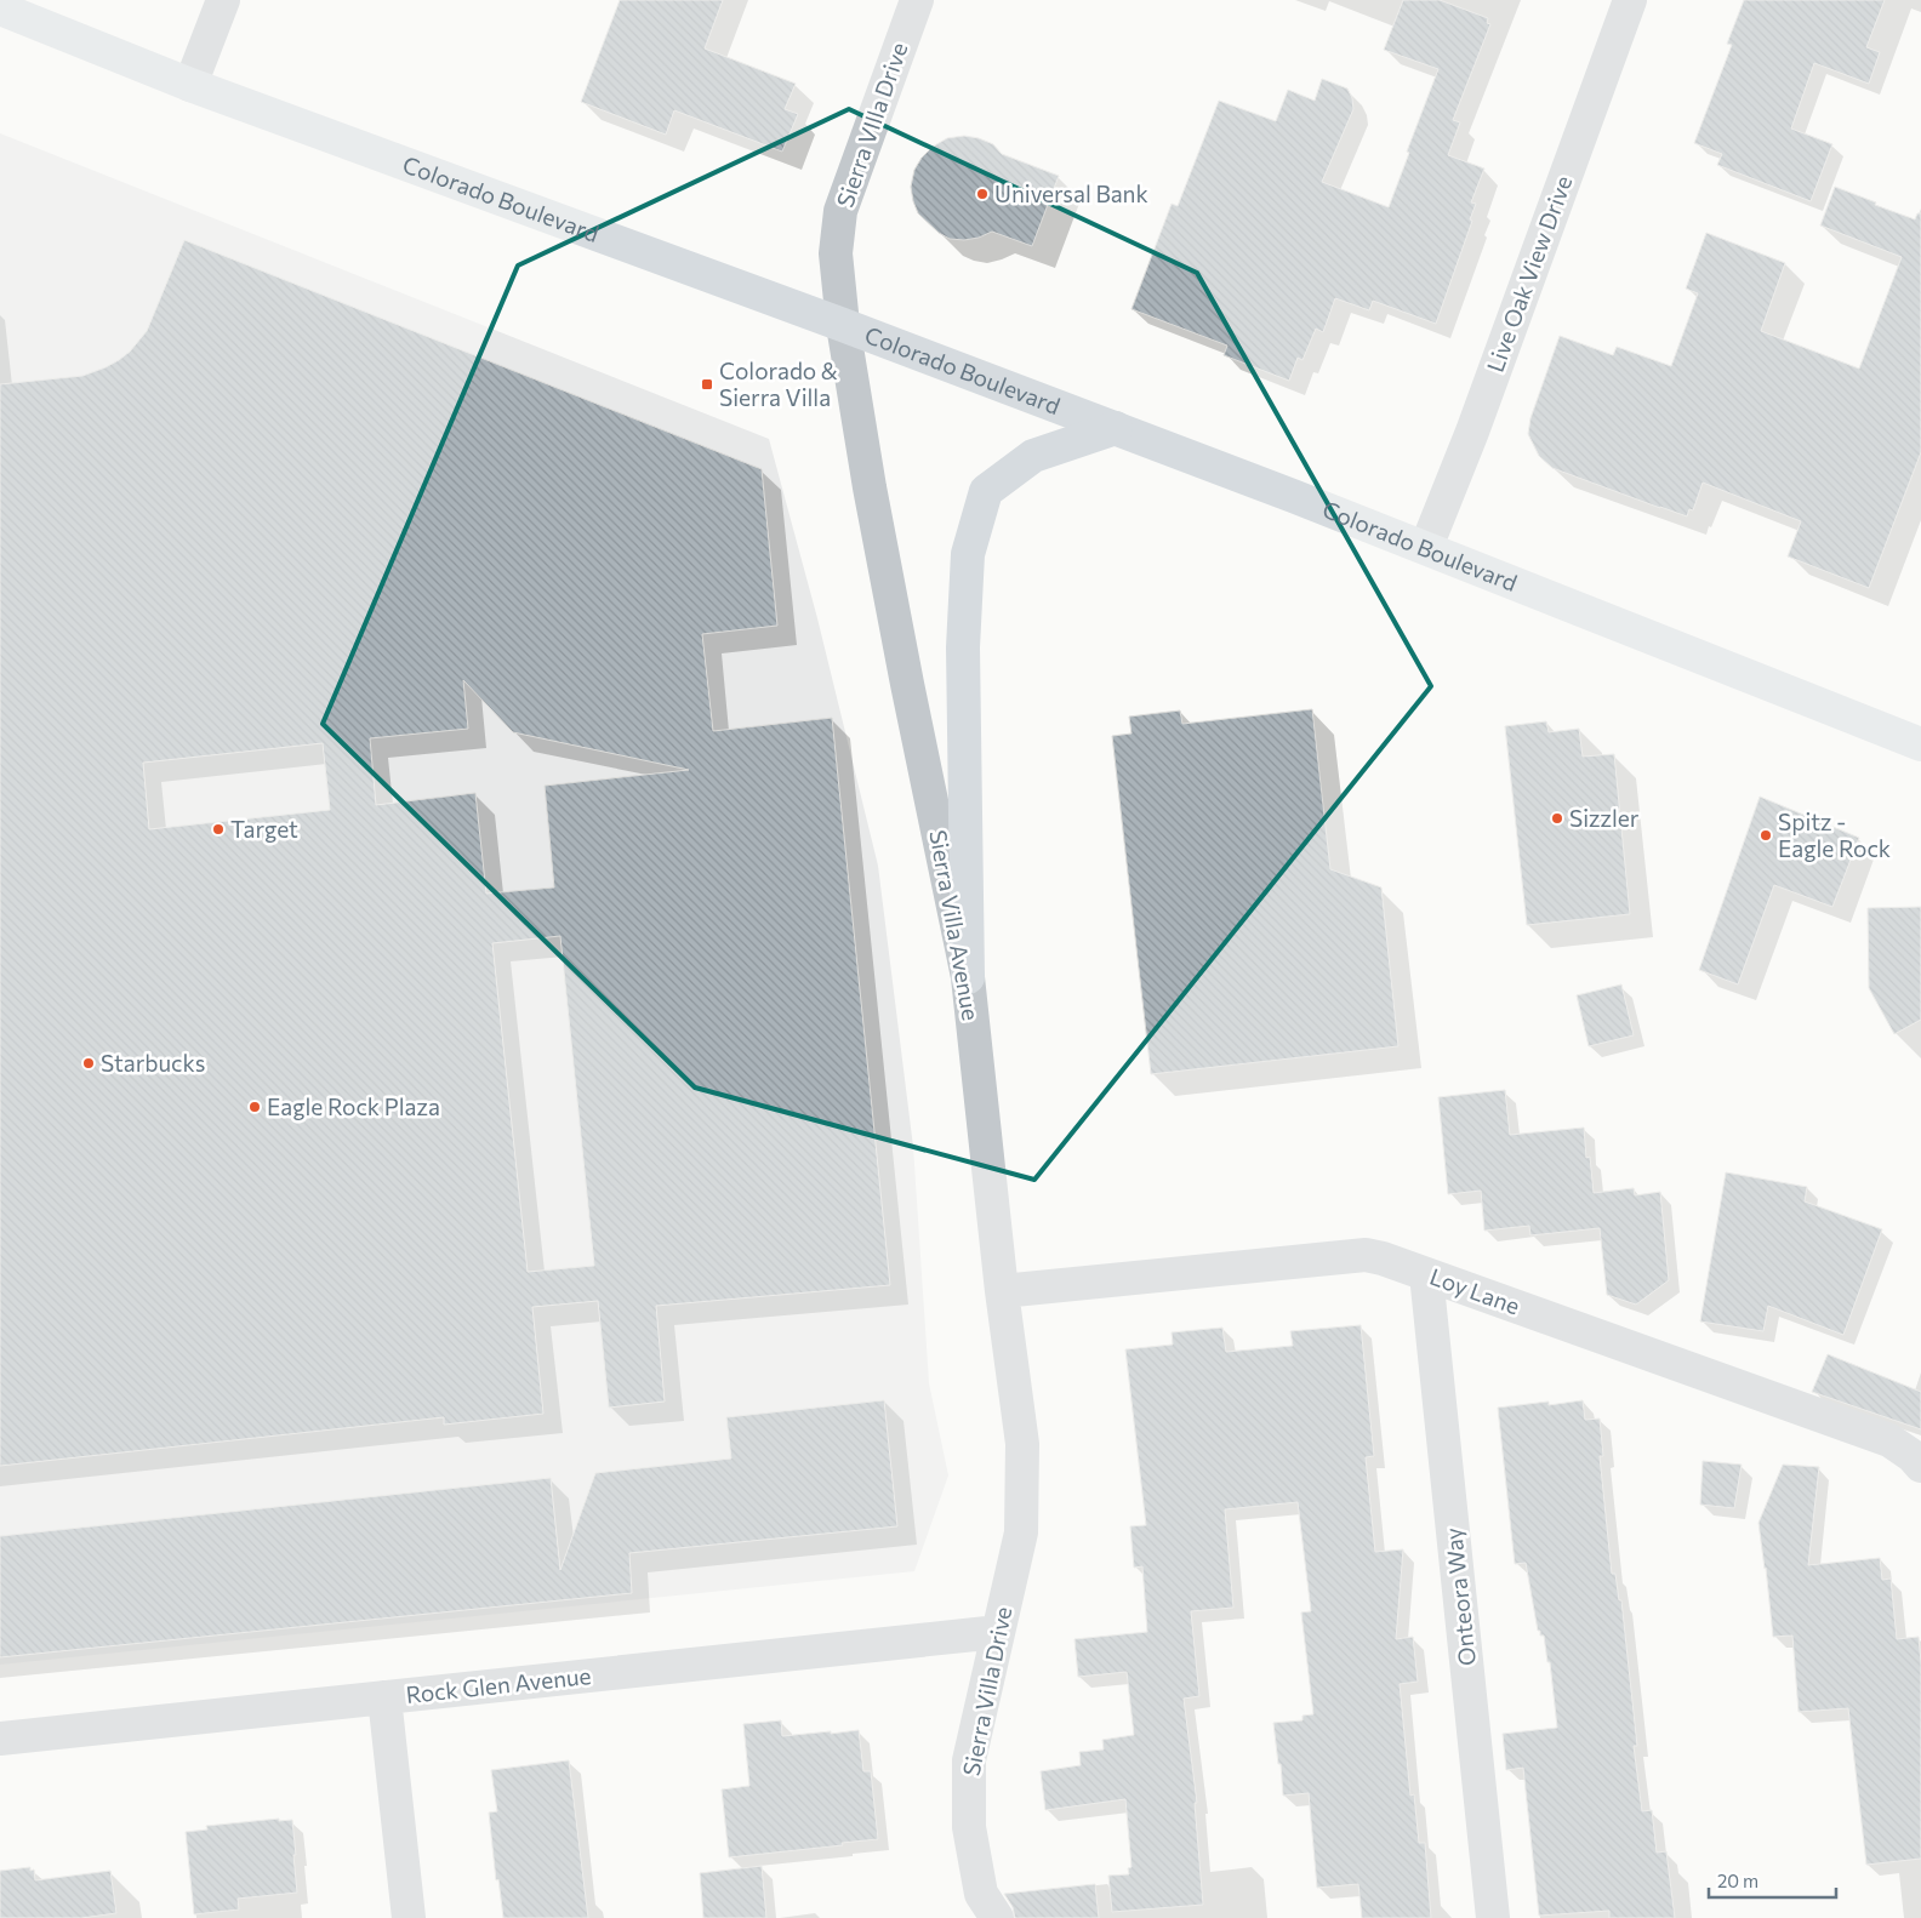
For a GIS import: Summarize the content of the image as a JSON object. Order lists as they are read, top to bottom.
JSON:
{
  "streets": {
    "main road": ["Colorado Boulevard"],
    "street": [
      "Sierra VIlla Drive",
      "Live Oak View Drive",
      "Sierra Villa Avenue",
      "Loy Lane",
      "Onteora Way",
      "Rock Glen Avenue",
      "Sierra Villa Drive"
    ]
  },
  "crossings": [
    ["Sierra VIlla Drive", "Colorado Boulevard"],
    ["Sierra VIlla Drive", "Sierra Villa Avenue"],
    ["Colorado Boulevard", "Live Oak View Drive"],
    ["Colorado Boulevard", "Sierra Villa Avenue"],
    ["Sierra Villa Avenue", "Loy Lane"],
    ["Sierra Villa Avenue", "Sierra Villa Drive"],
    ["Loy Lane", "Onteora Way"],
    ["Rock Glen Avenue", "Sierra Villa Drive"]
  ],
  "places": {
    "other": [
      "Universal Bank",
      "Sizzler",
      "Target",
      "Spitz - Eagle Rock",
      "Starbucks",
      "Eagle Rock Plaza"
    ],
    "transit": ["Colorado & Sierra Villa"]
  },
  "scale_bar": "20 m"
}
